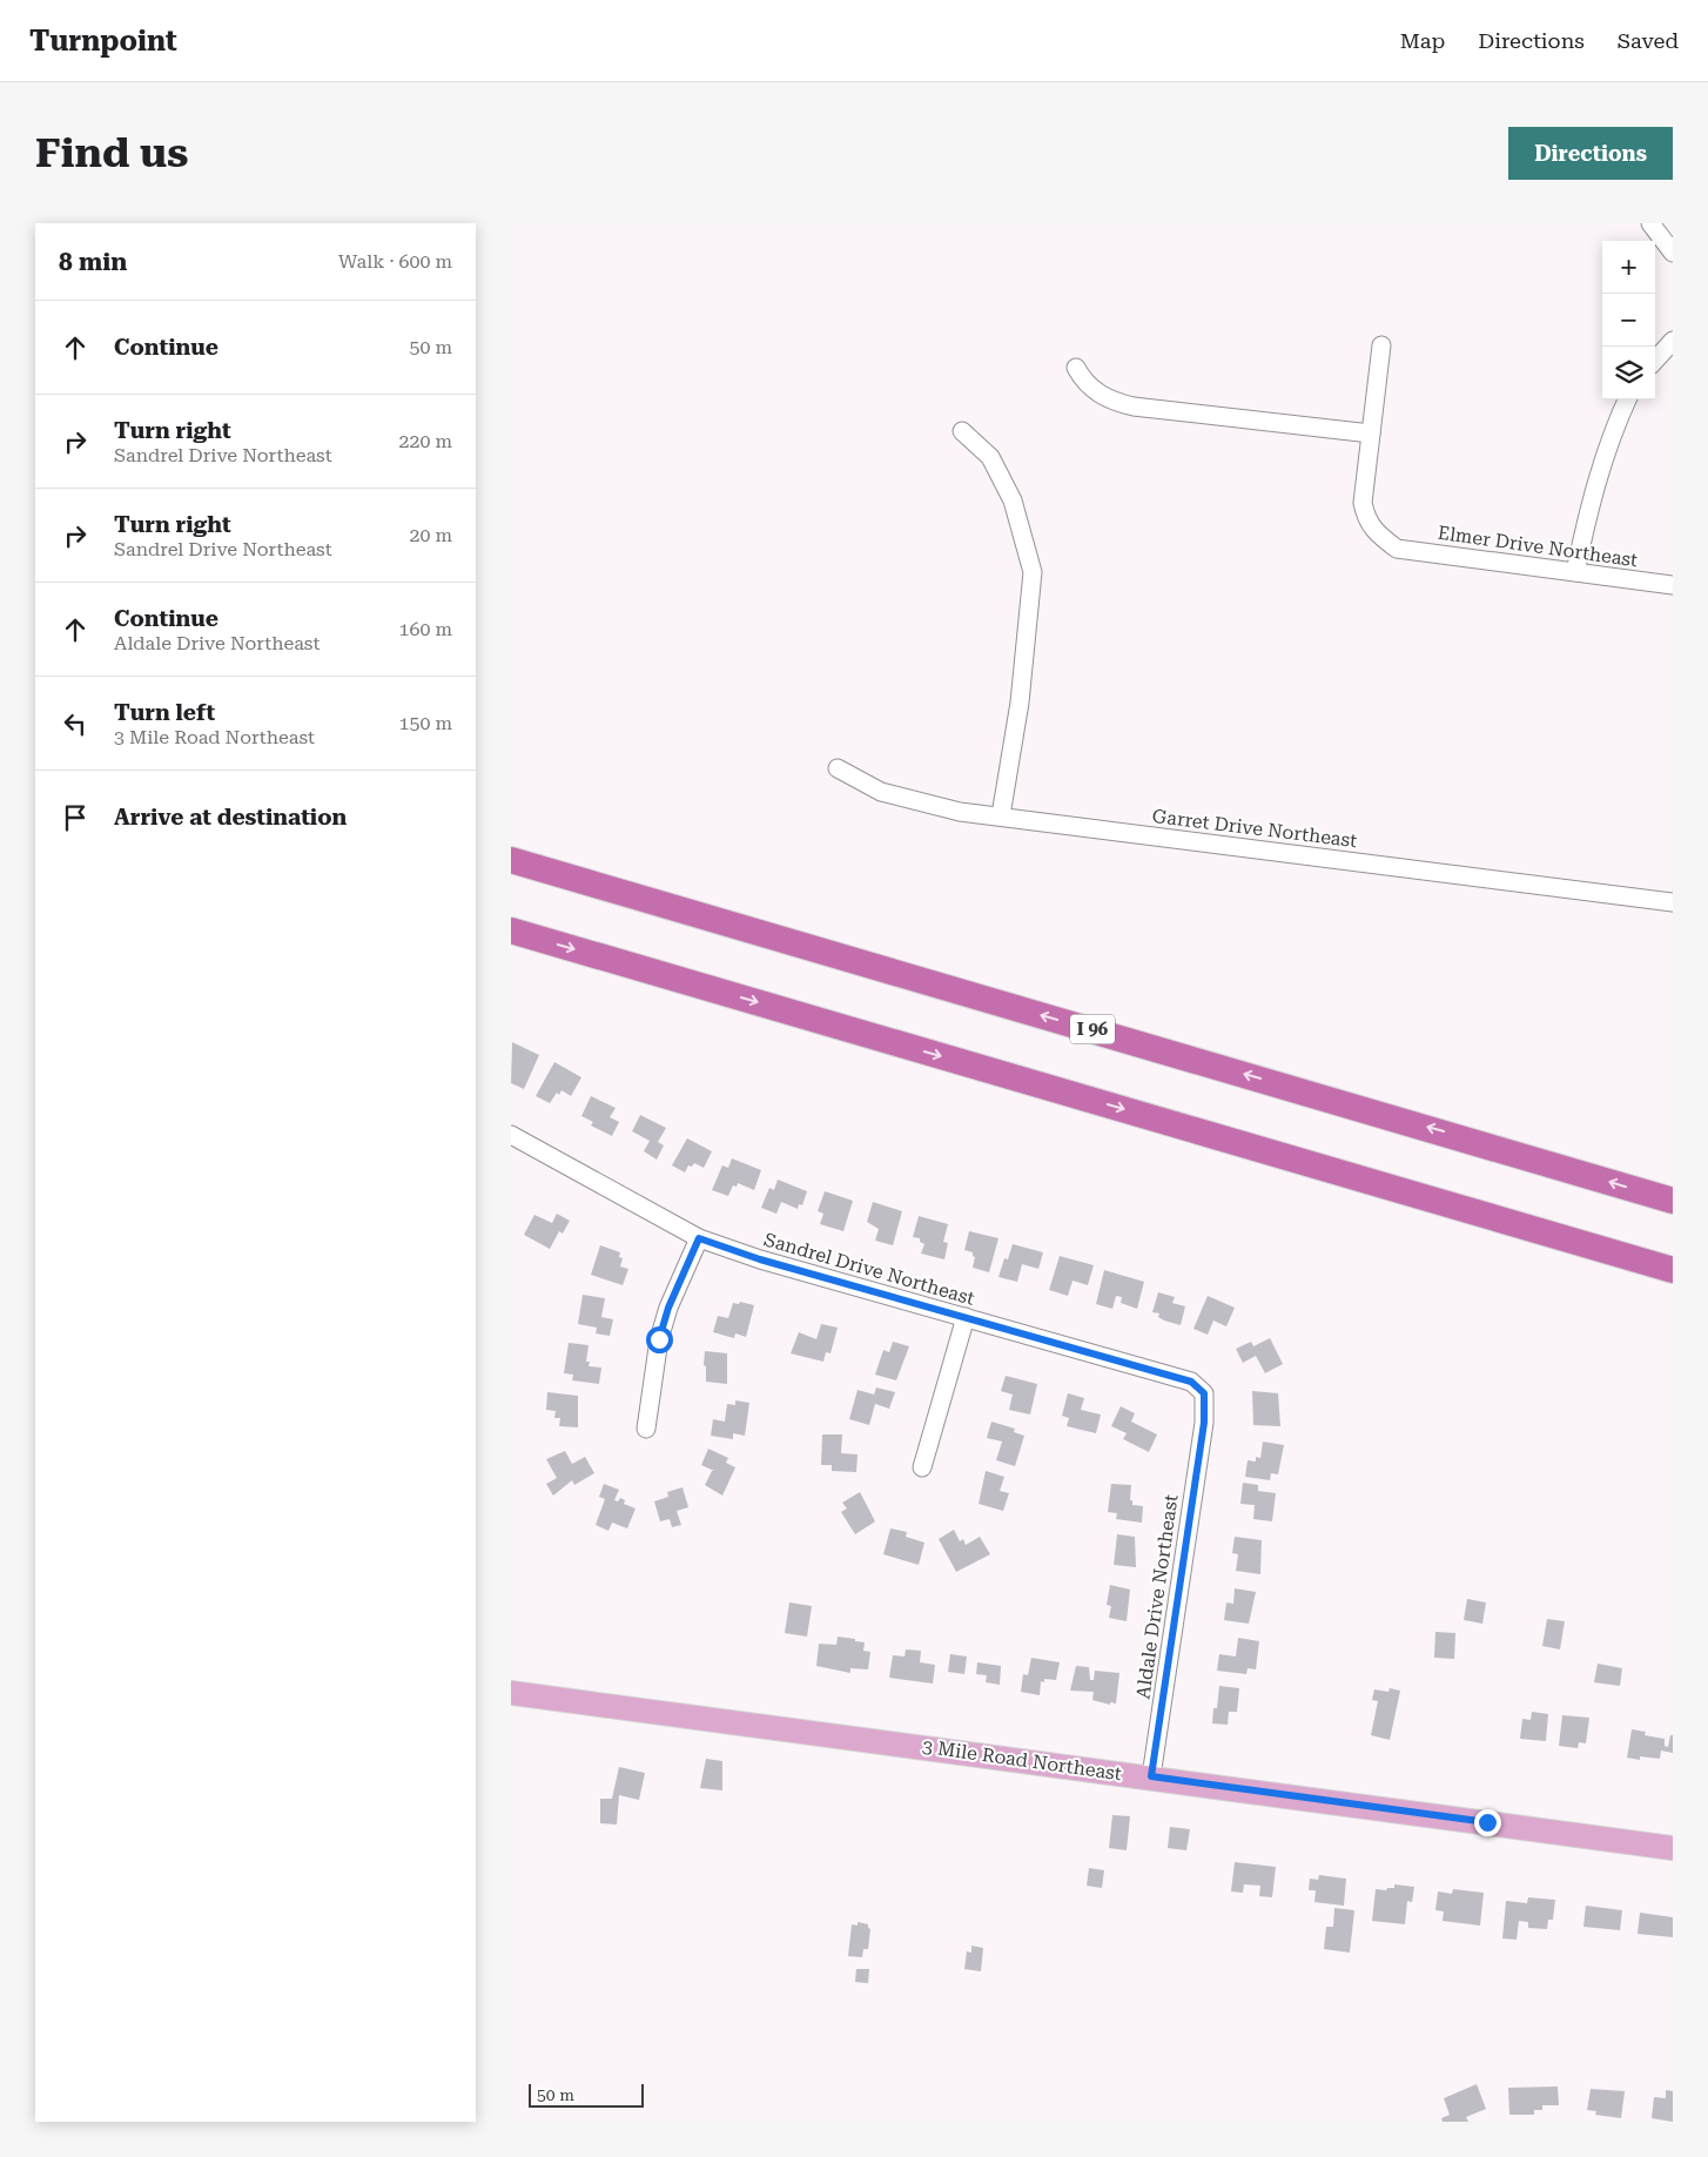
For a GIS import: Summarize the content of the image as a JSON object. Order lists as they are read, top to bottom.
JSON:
{
  "streets": {
    "highway": ["I 96"],
    "main road": ["3 Mile Road Northeast"],
    "street": [
      "Elmer Drive Northeast",
      "Garret Drive Northeast",
      "Sandrel Drive Northeast",
      "Aldale Drive Northeast"
    ]
  },
  "crossings": [
    ["Sandrel Drive Northeast", "Aldale Drive Northeast"],
    ["Aldale Drive Northeast", "3 Mile Road Northeast"]
  ],
  "scale_bar": "50 m",
  "page": {
    "header": "Turnpoint",
    "nav": ["Map", "Directions", "Saved"],
    "buttons": "Directions",
    "title": "Find us",
    "heading": ["8 min", "Walk · 600 m"],
    "map_buttons": ["+", "−"],
    "list": [
      ["Continue", "50 m"],
      ["Turn right", "Sandrel Drive Northeast", "220 m"],
      ["Turn right", "Sandrel Drive Northeast", "20 m"],
      ["Continue", "Aldale Drive Northeast", "160 m"],
      ["Turn left", "3 Mile Road Northeast", "150 m"],
      "Arrive at destination"
    ],
    "scale": "50 m"
  }
}
